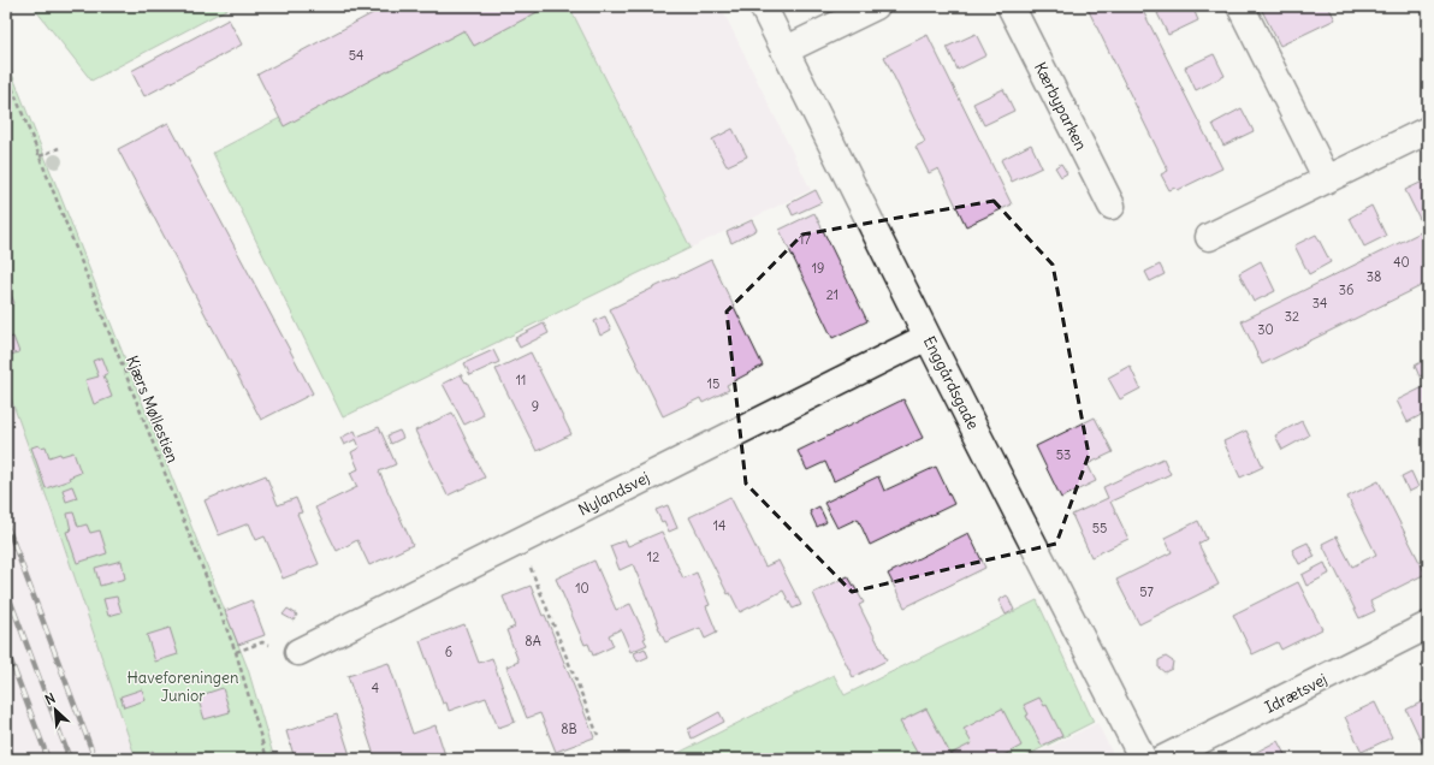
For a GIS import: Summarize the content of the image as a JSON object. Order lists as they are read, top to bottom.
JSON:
{
  "streets": {
    "street": [
      "Kærbyparken",
      "Enggårdsgade",
      "Nylandsvej",
      "Idrætsvej"
    ],
    "path": ["Kjærs Møllestien"]
  },
  "crossings": [
    ["Enggårdsgade", "Nylandsvej"]
  ],
  "parks": ["Haveforeningen Junior"],
  "house_numbers": [
    "54",
    "17",
    "40",
    "19",
    "38",
    "36",
    "21",
    "34",
    "32",
    "30",
    "11",
    "15",
    "9",
    "53",
    "14",
    "55",
    "12",
    "10",
    "57",
    "8A",
    "6",
    "4",
    "8B"
  ],
  "north": "top left"
}
